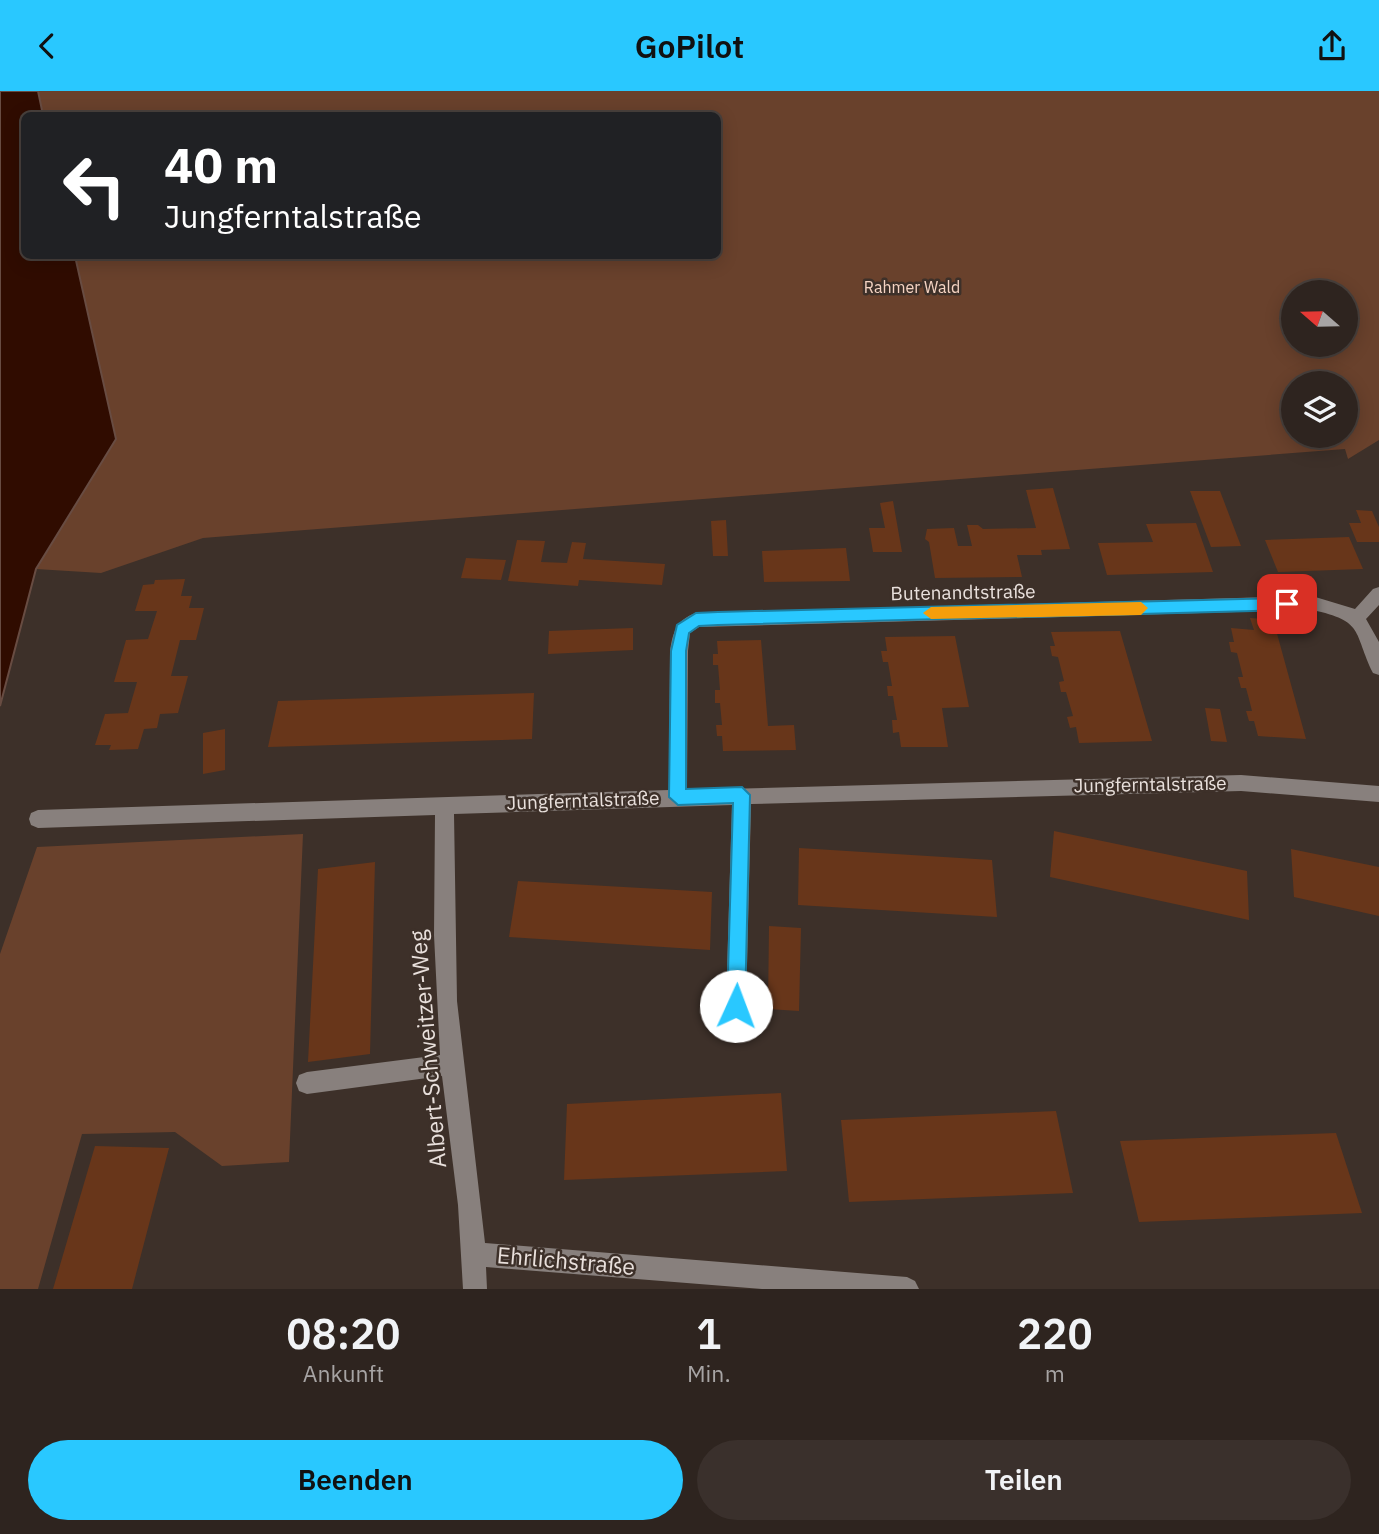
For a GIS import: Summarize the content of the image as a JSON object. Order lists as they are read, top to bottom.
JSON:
{
  "streets": {
    "street": [
      "Butenandtstraße",
      "Jungferntalstraße",
      "Albert-Schweitzer-Weg",
      "Ehrlichstraße"
    ]
  },
  "crossings": [
    ["Butenandtstraße", "Jungferntalstraße"],
    ["Jungferntalstraße", "Albert-Schweitzer-Weg"],
    ["Albert-Schweitzer-Weg", "Ehrlichstraße"]
  ],
  "parks": ["Rahmer Wald"],
  "north": "left",
  "page": {
    "header": "GoPilot",
    "turn": ["40 m", "Jungferntalstraße"],
    "eta": [
      "08:20",
      "Ankunft",
      "1",
      "Min.",
      "220",
      "m"
    ],
    "buttons": ["Beenden", "Teilen"]
  }
}
